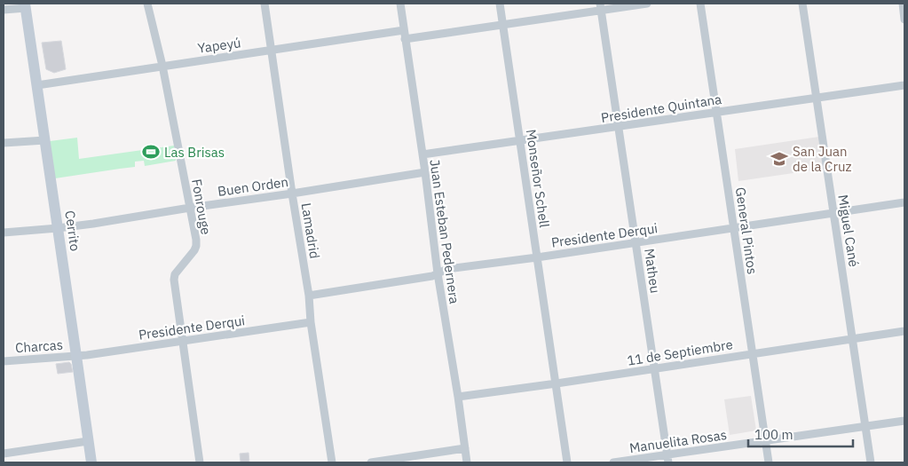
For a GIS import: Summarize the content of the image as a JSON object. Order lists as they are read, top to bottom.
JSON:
{
  "streets": {
    "main road": ["Cerrito"],
    "street": [
      "Yapeyú",
      "Presidente Quintana",
      "Monseñor Schell",
      "Buen Orden",
      "Fonrouge",
      "Lamadrid",
      "General Pintos",
      "Miguel Cané",
      "Juan Esteban Pedernera",
      "Presidente Derqui",
      "Matheu",
      "Charcas",
      "11 de Septiembre",
      "Manuelita Rosas"
    ]
  },
  "crossings": [
    ["Yapeyú", "Fonrouge"],
    ["Yapeyú", "Cerrito"],
    ["Yapeyú", "Lamadrid"],
    ["Yapeyú", "Juan Esteban Pedernera"],
    ["Presidente Quintana", "Monseñor Schell"],
    ["Presidente Quintana", "General Pintos"],
    ["Presidente Quintana", "Miguel Cané"],
    ["Presidente Quintana", "Juan Esteban Pedernera"],
    ["Presidente Quintana", "Matheu"],
    ["Monseñor Schell", "Presidente Derqui"],
    ["Monseñor Schell", "11 de Septiembre"],
    ["Buen Orden", "Fonrouge"],
    ["Buen Orden", "Cerrito"],
    ["Buen Orden", "Lamadrid"],
    ["Buen Orden", "Juan Esteban Pedernera"],
    ["Fonrouge", "Presidente Derqui"],
    ["Cerrito", "Presidente Derqui"],
    ["Cerrito", "Charcas"],
    ["Lamadrid", "Presidente Derqui"],
    ["General Pintos", "Presidente Derqui"],
    ["General Pintos", "11 de Septiembre"],
    ["General Pintos", "Manuelita Rosas"],
    ["Miguel Cané", "Presidente Derqui"],
    ["Miguel Cané", "11 de Septiembre"],
    ["Miguel Cané", "Manuelita Rosas"],
    ["Juan Esteban Pedernera", "Presidente Derqui"],
    ["Juan Esteban Pedernera", "11 de Septiembre"],
    ["Presidente Derqui", "Matheu"],
    ["Presidente Derqui", "Charcas"],
    ["Matheu", "11 de Septiembre"],
    ["Matheu", "Manuelita Rosas"]
  ],
  "places": {
    "sports": ["Las Brisas"],
    "school or university": ["San Juan de la Cruz"]
  },
  "scale_bar": "100 m"
}
